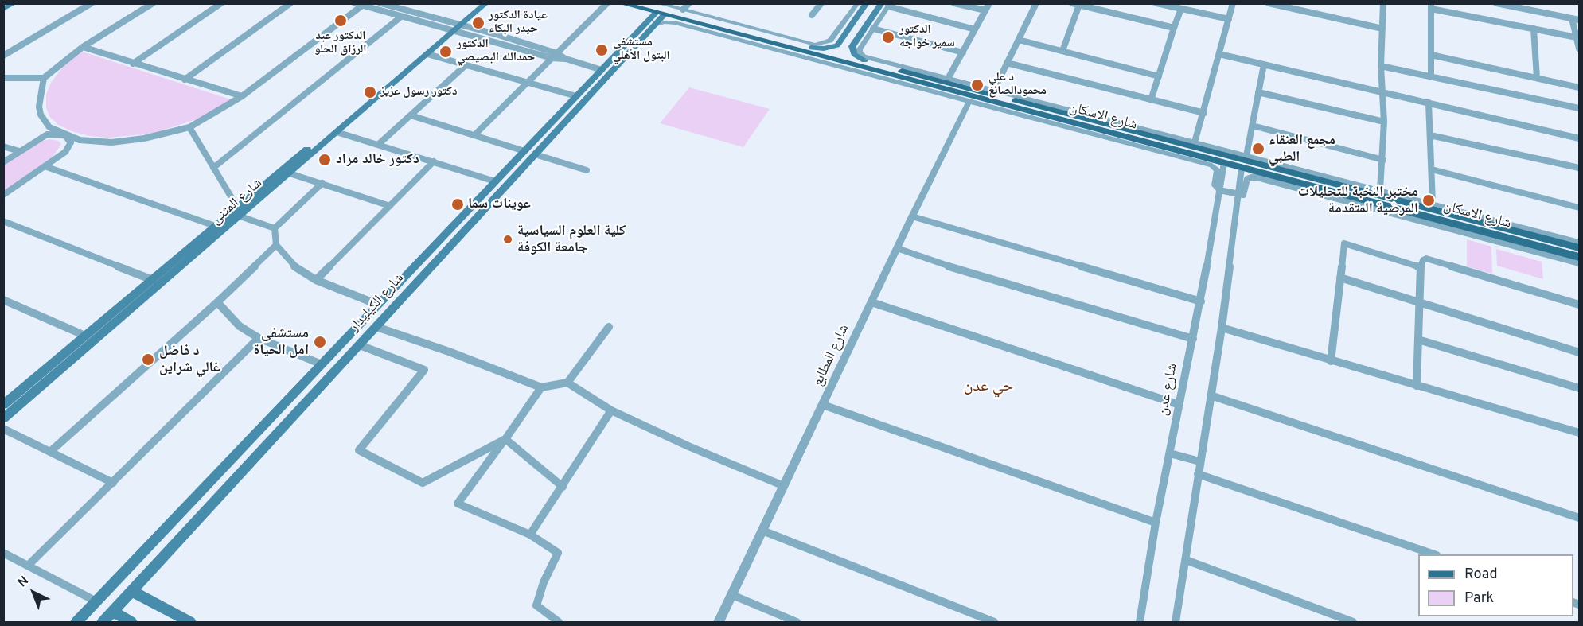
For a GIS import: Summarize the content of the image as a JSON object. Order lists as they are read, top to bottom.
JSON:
{
  "streets": {
    "main road": ["شارع الاسكان", "شارع المثنى", "شارع الكيليدار"],
    "street": ["شارع المطابع", "شارع عدن"]
  },
  "crossings": [
    ["شارع الاسكان", "شارع الكيليدار"],
    ["شارع الاسكان", "شارع عدن"]
  ],
  "districts": ["حي عدن"],
  "places": [
    "الدكتور عبد الرزاق الحلو",
    "عيادة الدكتور حيدر البكاء",
    "الدكتور سمير خواجه",
    "مستشفى البتول الأهلي",
    "الدكتور حمدالله البصيصي",
    "د علي محمودالصائغ",
    "دكتور رسول عزيز",
    "مجمع العنقاء الطبي",
    "دكتور خالد مراد",
    "مختبر النخبة للتحليلات المرضية المتقدمة",
    "عوينات سما",
    "كلية العلوم السياسية جامعة الكوفة",
    "مستشفى امل الحياة",
    "د فاضل غالي شراين"
  ],
  "legend": ["Road", "Park"],
  "north": "top left"
}
